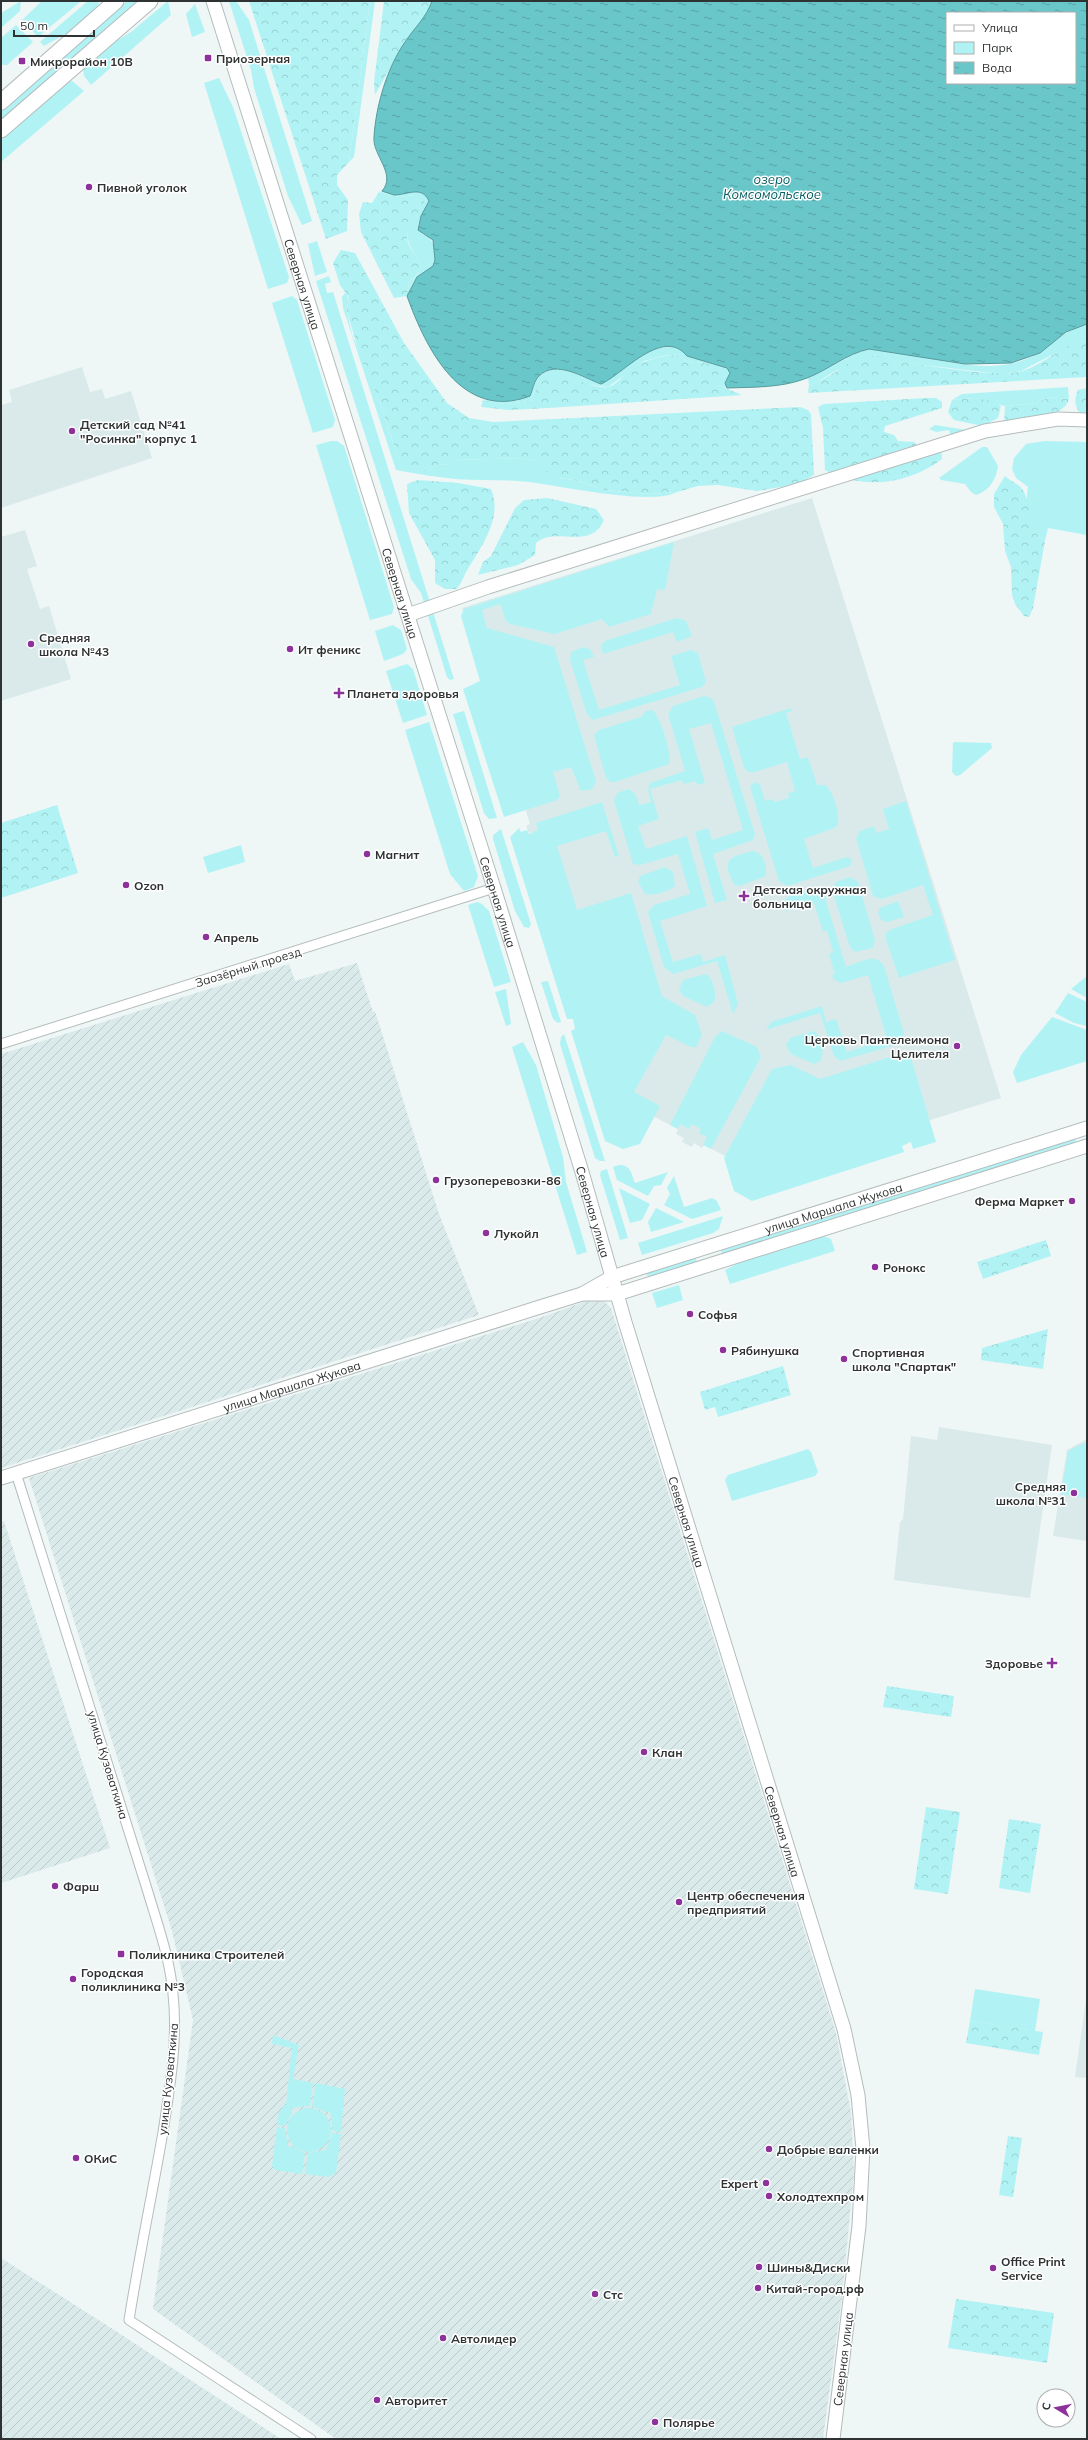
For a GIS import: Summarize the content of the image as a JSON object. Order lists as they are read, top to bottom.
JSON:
{
  "streets": {
    "main road": ["Северная улица", "улица Маршала Жукова"],
    "street": ["Заозёрный проезд", "улица Кузоваткина"]
  },
  "crossings": [
    ["Северная улица", "Заозёрный проезд"],
    ["Северная улица", "улица Маршала Жукова"],
    ["улица Маршала Жукова", "улица Кузоваткина"]
  ],
  "water": ["озеро Комсомольское"],
  "places": {
    "transit": ["Приозерная", "Микрорайон 10В", "Поликлиника Строителей"],
    "other": [
      "Пивной уголок",
      "Детский сад №41 \"Росинка\" корпус 1",
      "Средняя школа №43",
      "Ит феникс",
      "Магнит",
      "Ozon",
      "Апрель",
      "Церковь Пантелеимона Целителя",
      "Грузоперевозки-86",
      "Ферма Маркет",
      "Лукойл",
      "Ронокс",
      "Софья",
      "Рябинушка",
      "Спортивная школа \"Спартак\"",
      "Средняя школа №31",
      "Клан",
      "Фарш",
      "Центр обеспечения предприятий",
      "Городская поликлиника №3",
      "Добрые валенки",
      "ОКиС",
      "Expert",
      "Холодтехпром",
      "Шины&Диски",
      "Office Print Service",
      "Китай-город.рф",
      "Стс",
      "Автолидер",
      "Авторитет",
      "Полярье"
    ],
    "health": ["Планета здоровья", "Детская окружная больница", "Здоровье"]
  },
  "legend": ["Улица", "Парк", "Вода"],
  "scale_bar": "50 m",
  "north": "left"
}
